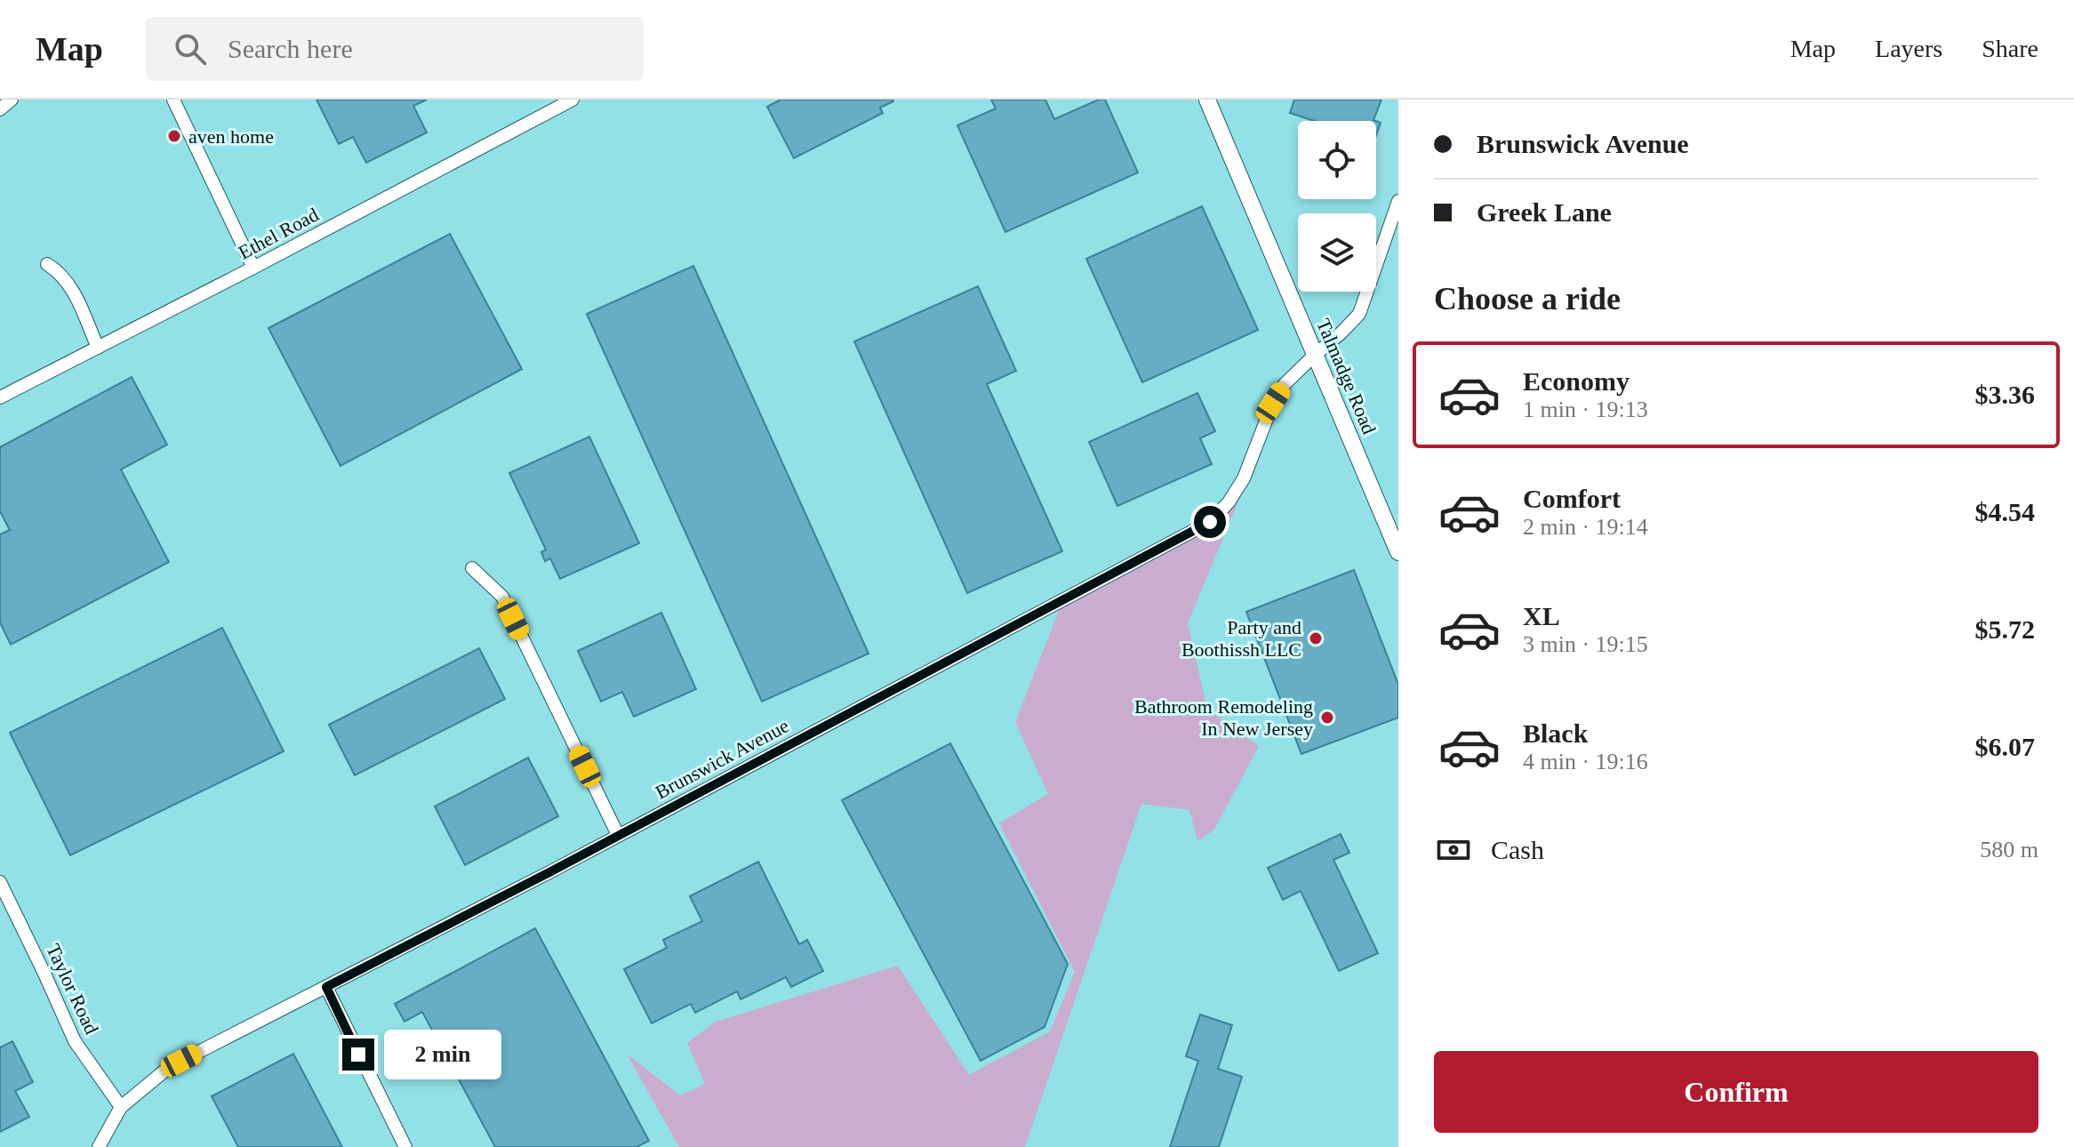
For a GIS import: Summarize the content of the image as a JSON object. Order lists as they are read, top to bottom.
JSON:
{
  "streets": {
    "street": [
      "Ethel Road",
      "Talmadge Road",
      "Brunswick Avenue",
      "Taylor Road"
    ]
  },
  "crossings": [
    ["Talmadge Road", "Brunswick Avenue"],
    ["Brunswick Avenue", "Taylor Road"]
  ],
  "places": ["aven home", "Party and Boothissh LLC", "Bathroom Remodeling In New Jersey"],
  "page": {
    "header": "Map",
    "search": "Search here",
    "nav": ["Map", "Layers", "Share"],
    "banner": ["Brunswick Avenue", "Greek Lane"],
    "heading": "Choose a ride",
    "list": [
      {
        "name": "Economy",
        "note": "1 min · 19:13",
        "value": "$3.36"
      },
      {
        "name": "Comfort",
        "note": "2 min · 19:14",
        "value": "$4.54"
      },
      {
        "name": "XL",
        "note": "3 min · 19:15",
        "value": "$5.72"
      },
      {
        "name": "Black",
        "note": "4 min · 19:16",
        "value": "$6.07"
      }
    ],
    "pay": ["Cash", "580 m"],
    "bubble": "2 min",
    "buttons": "Confirm"
  }
}
